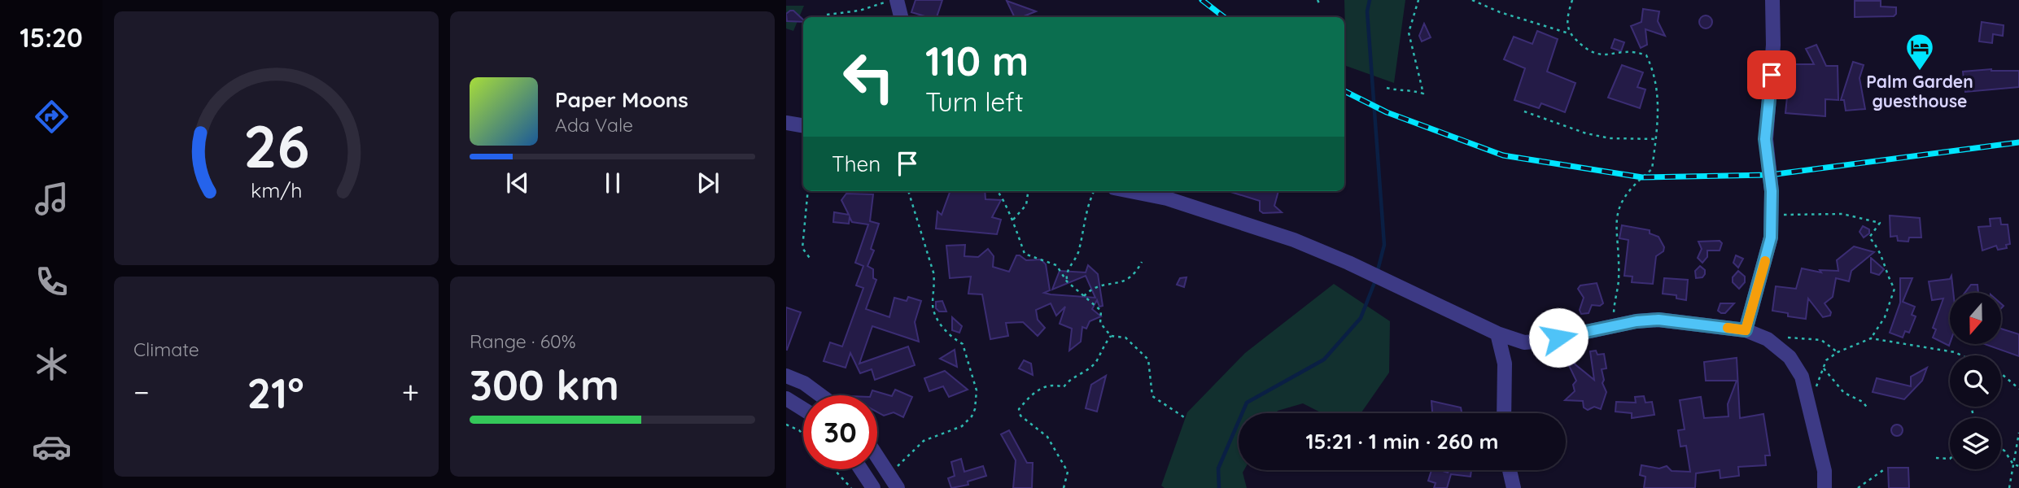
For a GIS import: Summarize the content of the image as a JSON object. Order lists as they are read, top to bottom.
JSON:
{
  "places": {
    "hotel": ["Palm Garden guesthouse"]
  },
  "north": "bottom",
  "page": {
    "tabs": "15:20",
    "turn": ["110 m", "Turn left"],
    "song": ["Paper Moons", "Ada Vale"],
    "then": "Then",
    "tile": [
      "Climate",
      ["Range · 60%", "300 km"]
    ],
    "heat": ["−", "21°", "+"],
    "limit": "30",
    "trip": "15:21 · 1 min · 260 m",
    "gauge": ["26", "km/h"]
  }
}
